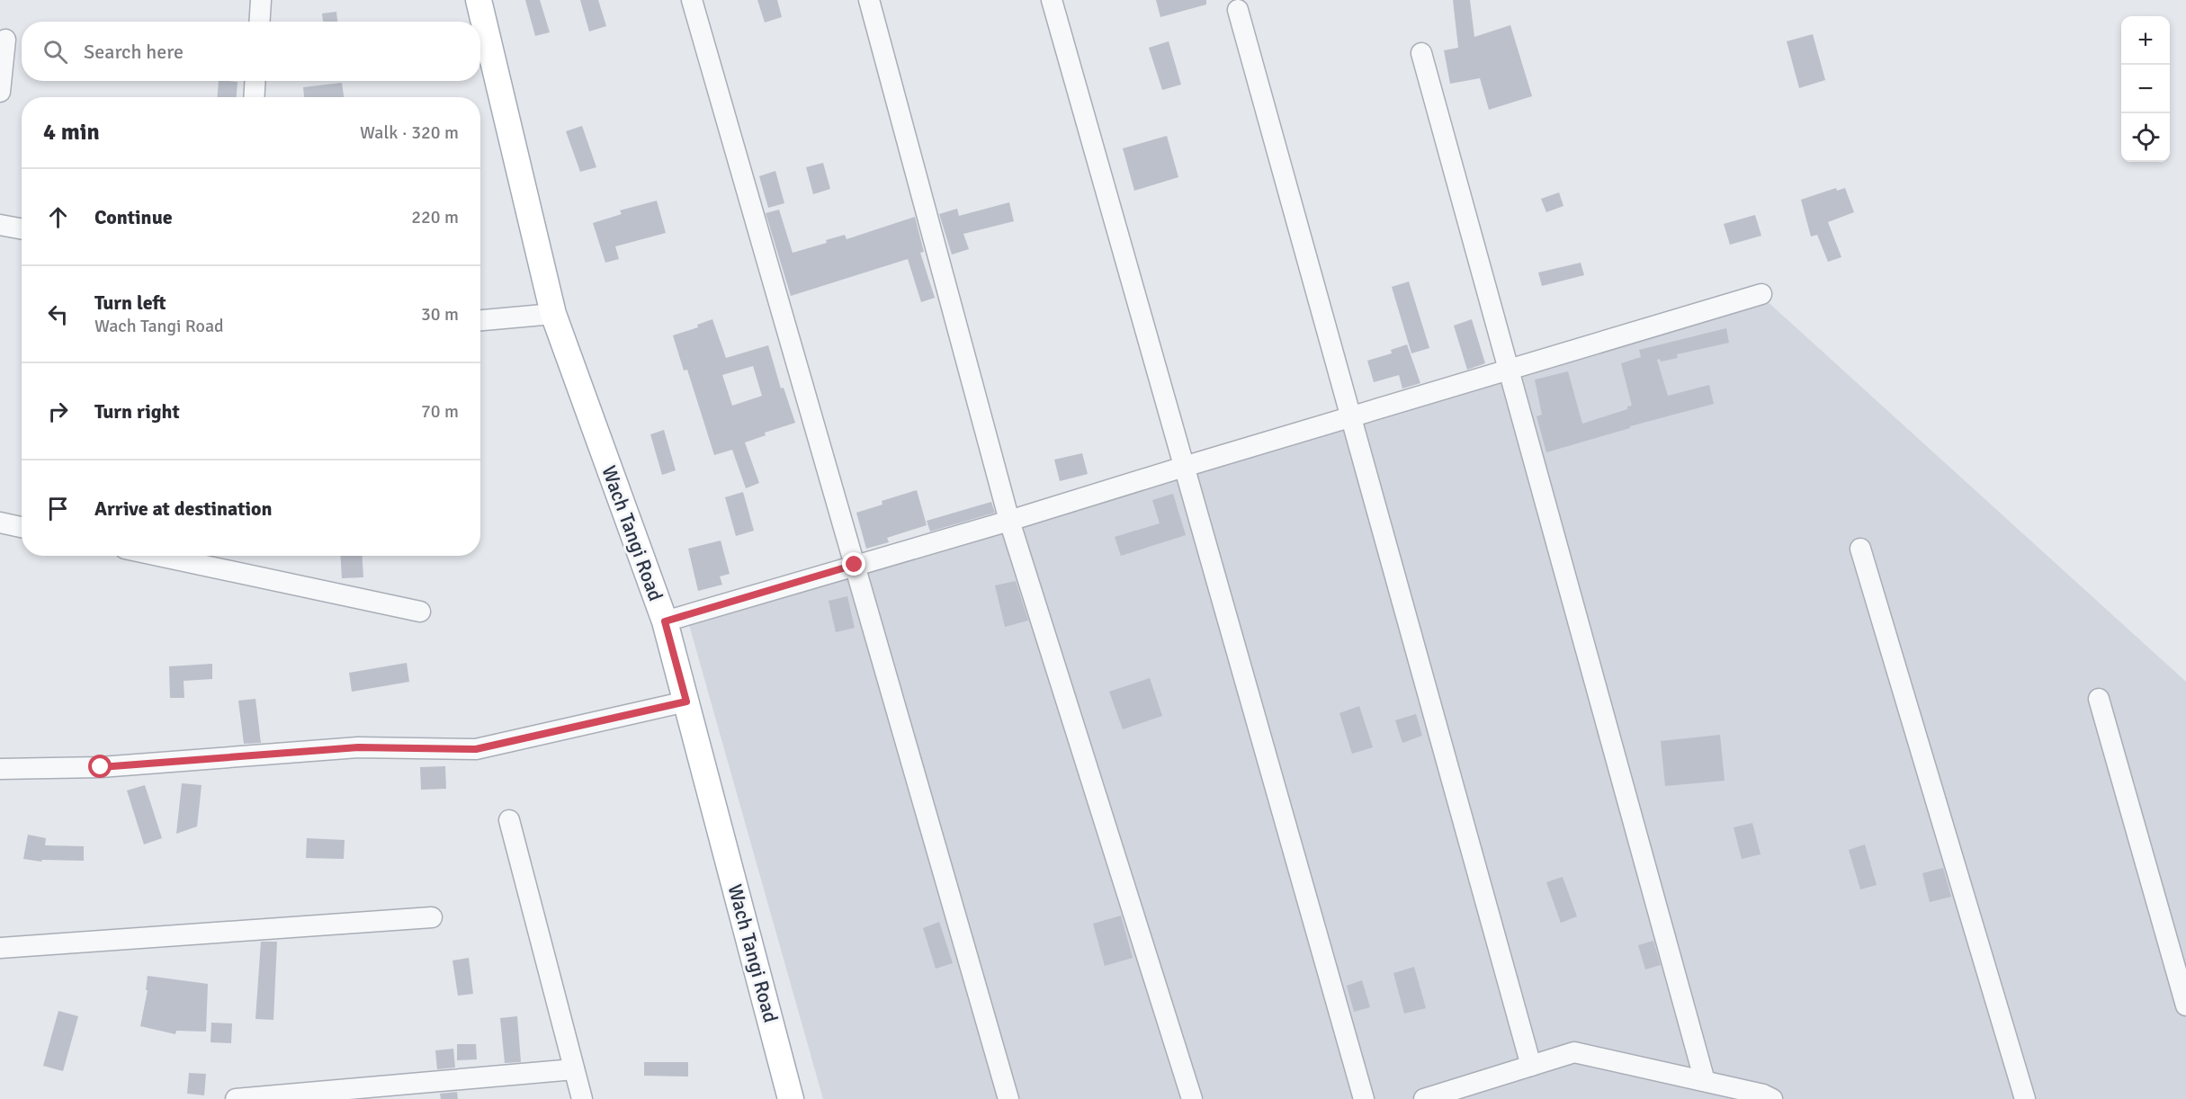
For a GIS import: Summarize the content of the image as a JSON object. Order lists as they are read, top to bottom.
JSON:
{
  "streets": {
    "main road": ["Wach Tangi Road"]
  },
  "page": {
    "map_buttons": ["+", "−"],
    "search": "Search here",
    "heading": ["4 min", "Walk · 320 m"],
    "list": [
      ["Continue", "220 m"],
      ["Turn left", "Wach Tangi Road", "30 m"],
      ["Turn right", "70 m"],
      "Arrive at destination"
    ]
  }
}
